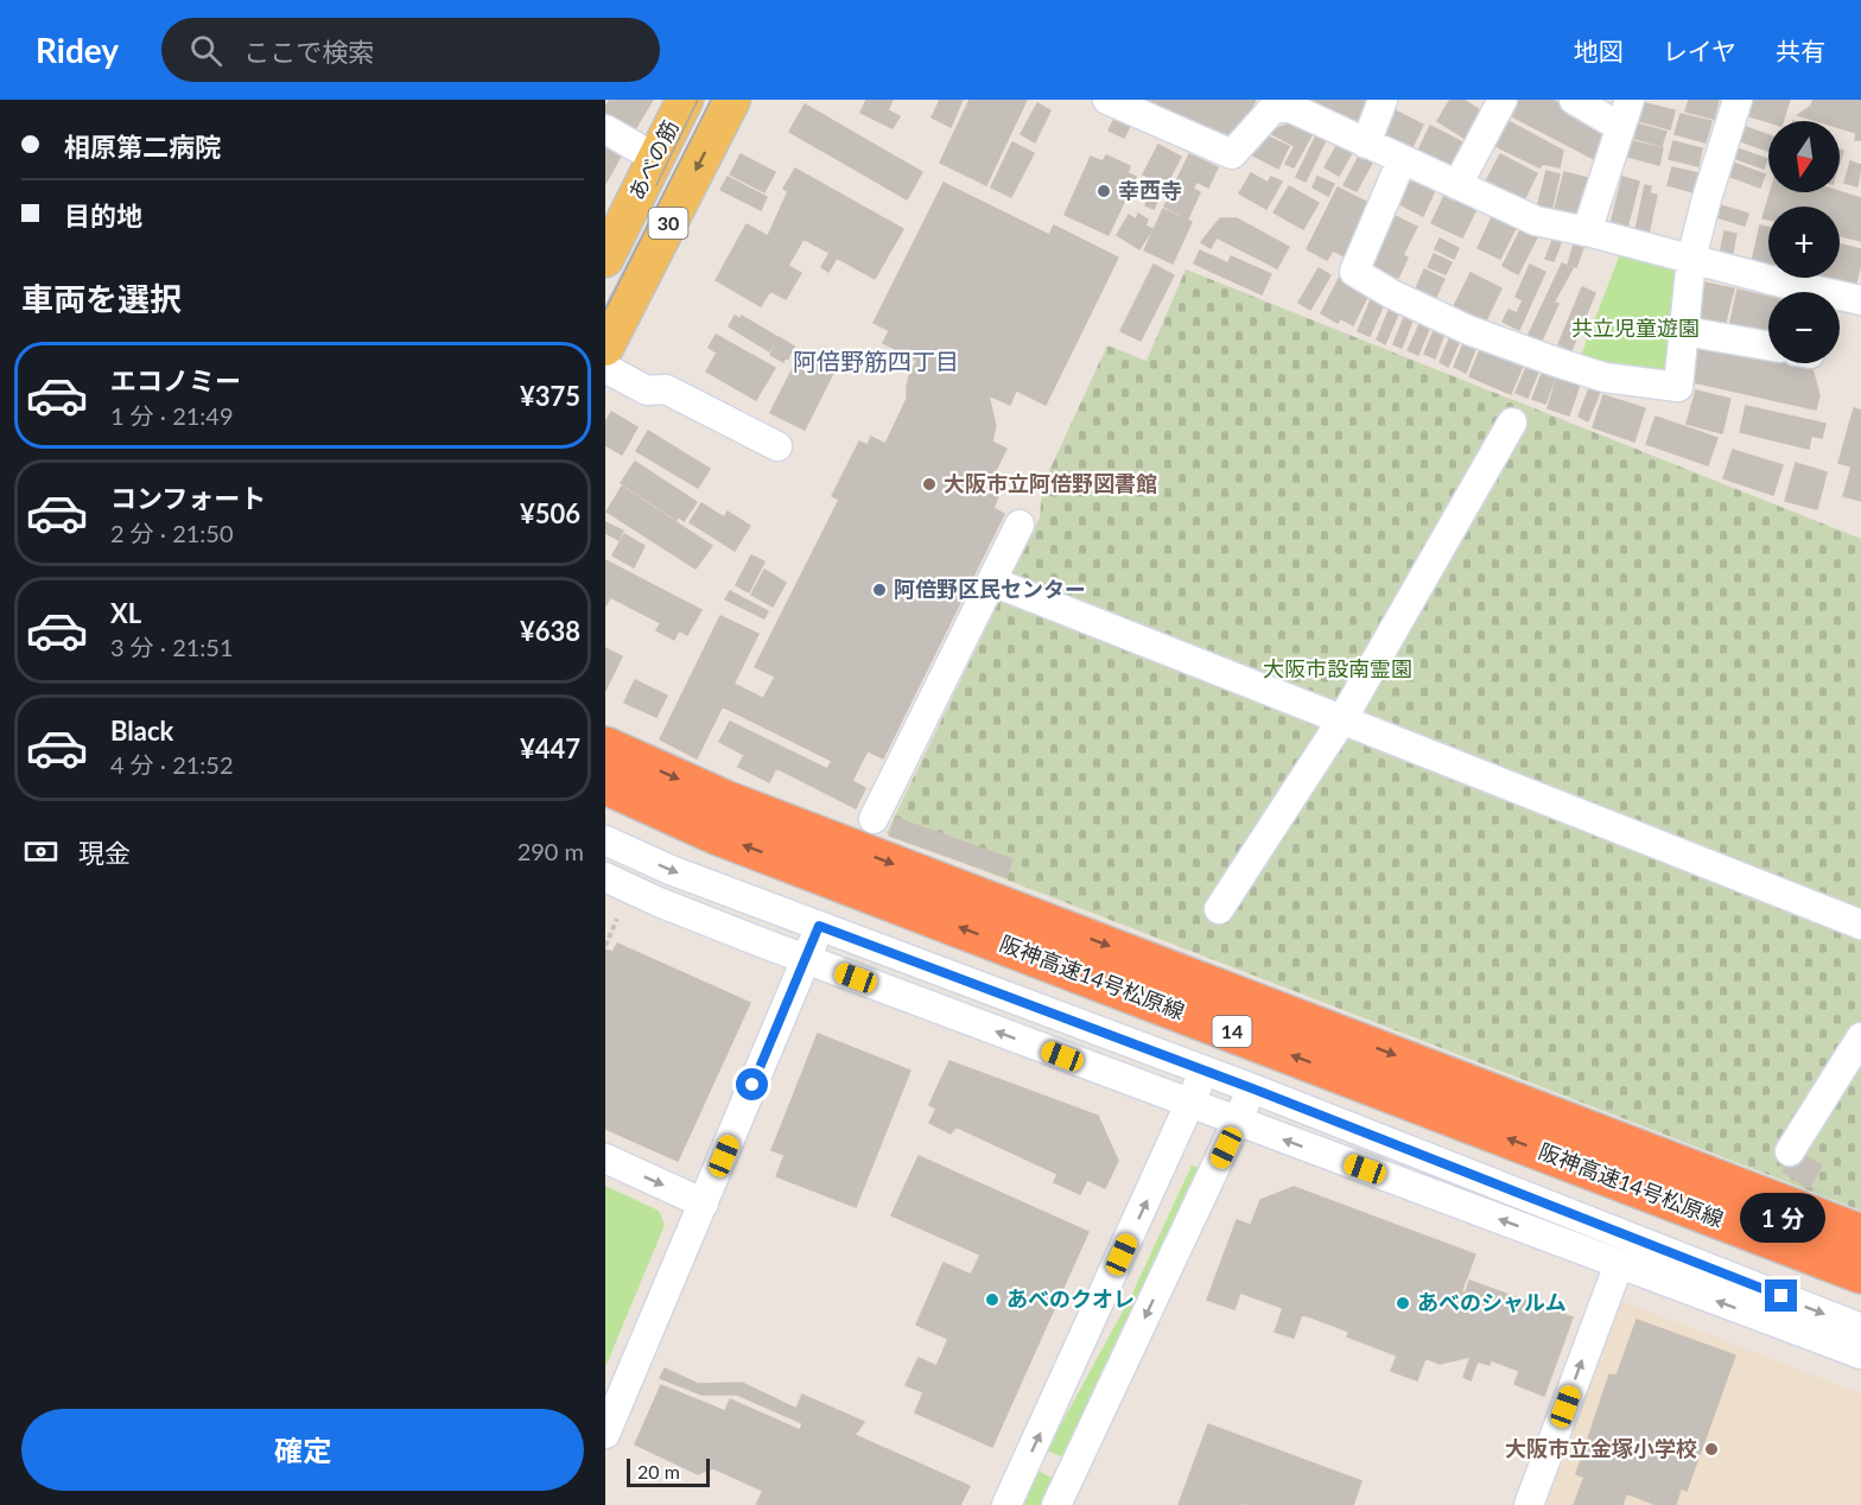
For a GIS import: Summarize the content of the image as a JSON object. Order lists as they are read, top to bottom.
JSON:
{
  "streets": {
    "highway": ["阪神高速14号松原線", "14"],
    "main road": ["あべの筋", "30"]
  },
  "districts": ["阿倍野筋四丁目"],
  "parks": ["共立児童遊園", "大阪市設南霊園"],
  "places": [
    "幸西寺",
    "大阪市立阿倍野図書館",
    "阿倍野区民センター",
    "あべのクオレ",
    "あべのシャルム",
    "大阪市立金塚小学校"
  ],
  "scale_bar": "20 m",
  "north": "bottom",
  "page": {
    "header": "Ridey",
    "search": "ここで検索",
    "nav": ["地図", "レイヤ", "共有"],
    "banner": ["相原第二病院", "目的地"],
    "map_buttons": ["+", "−"],
    "heading": "車両を選択",
    "list": [
      {
        "name": "エコノミー",
        "note": "1 分 · 21:49",
        "value": "¥375"
      },
      {
        "name": "コンフォート",
        "note": "2 分 · 21:50",
        "value": "¥506"
      },
      {
        "name": "XL",
        "note": "3 分 · 21:51",
        "value": "¥638"
      },
      {
        "name": "Black",
        "note": "4 分 · 21:52",
        "value": "¥447"
      }
    ],
    "pay": ["現金", "290 m"],
    "bubble": "1 分",
    "buttons": "確定",
    "scale": "20 m"
  }
}
